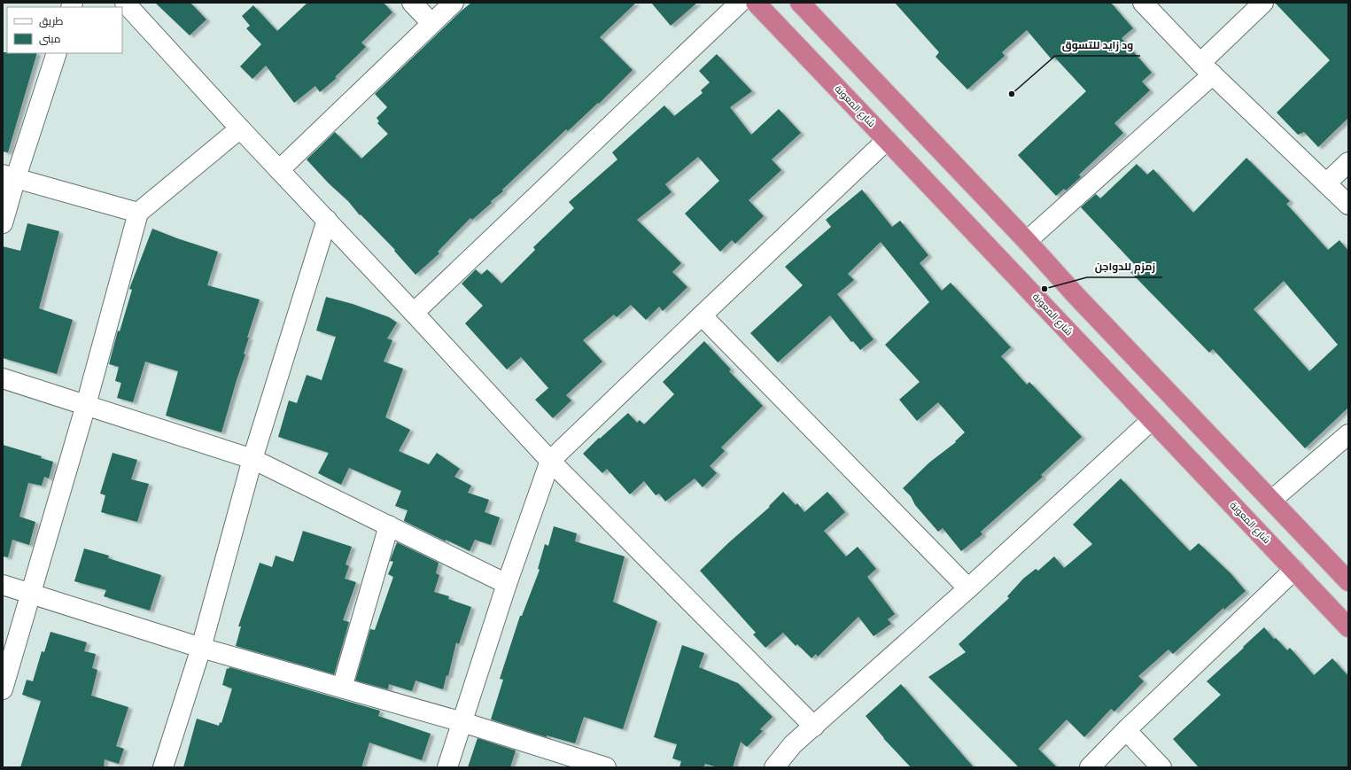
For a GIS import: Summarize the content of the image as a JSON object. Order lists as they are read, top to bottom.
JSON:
{
  "streets": {
    "highway": ["شارع المعونة"]
  },
  "places": ["ود زايد للتسوق", "زمزم للدواجن"],
  "legend": ["طريق", "مبنى"]
}
